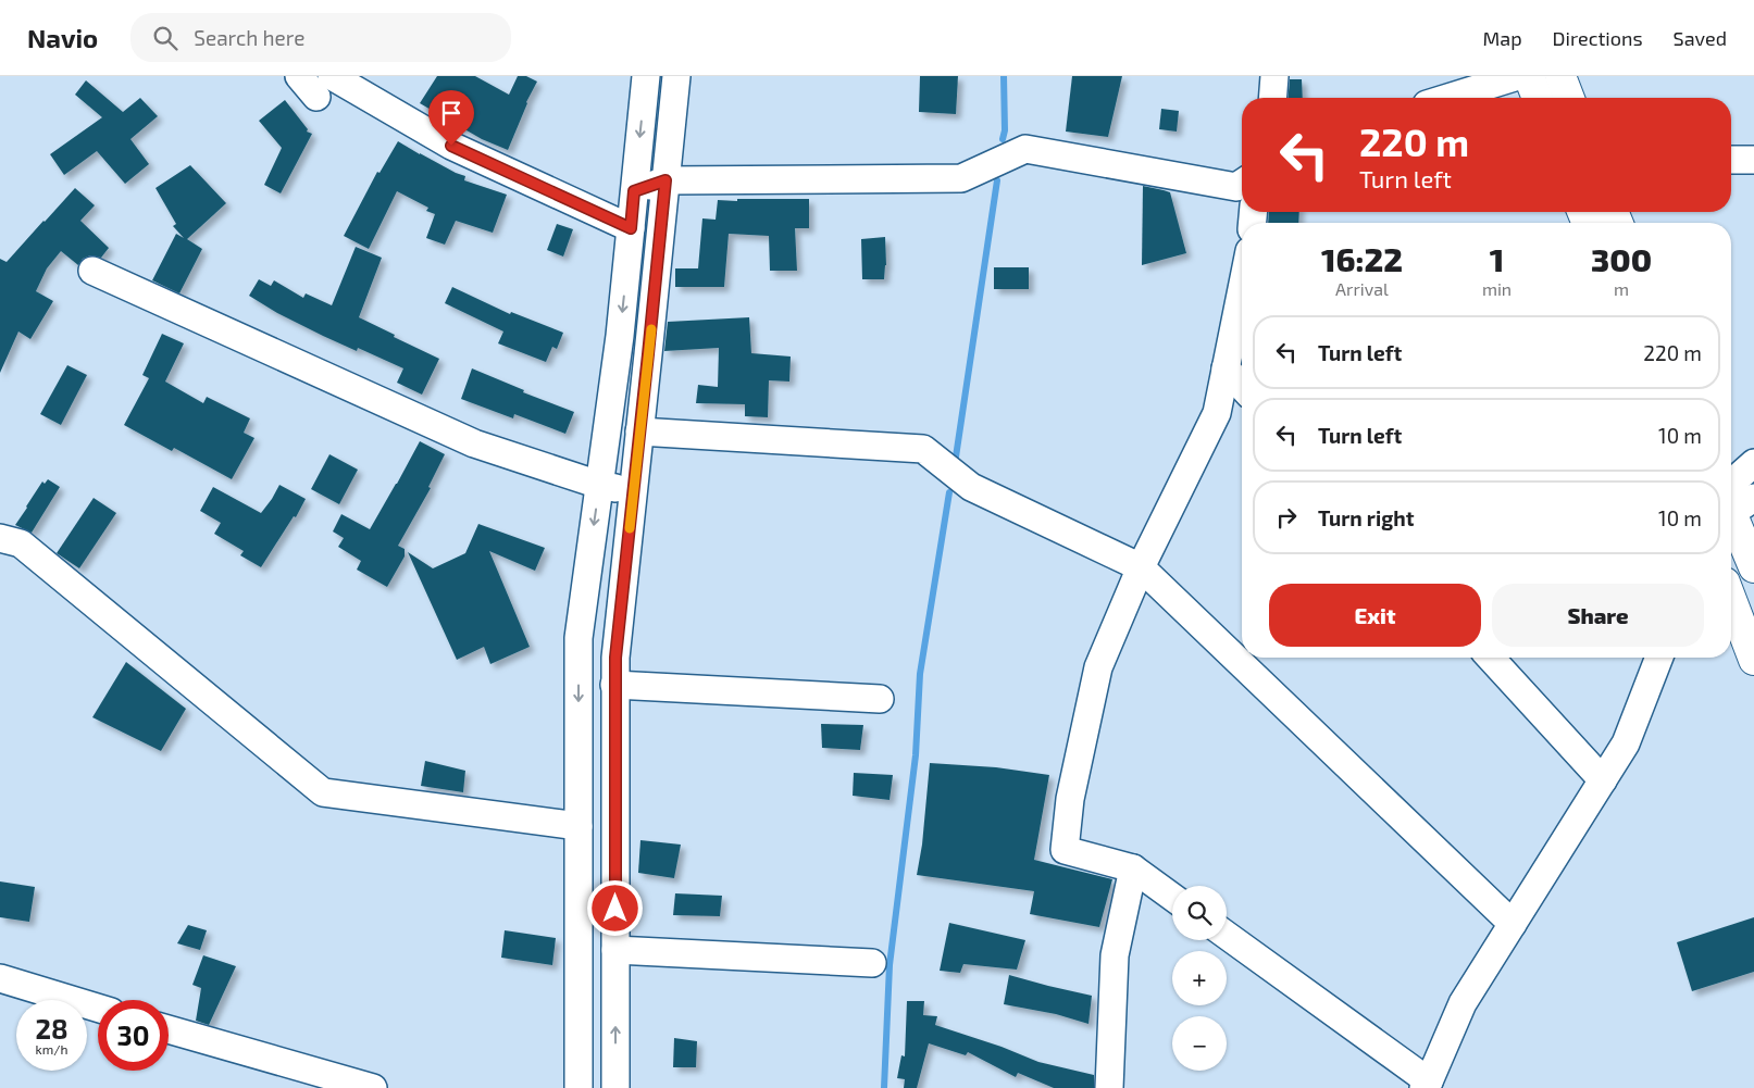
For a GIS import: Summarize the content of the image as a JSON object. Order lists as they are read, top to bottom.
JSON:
{
  "page": {
    "header": "Navio",
    "search": "Search here",
    "nav": ["Map", "Directions", "Saved"],
    "turn": ["220 m", "Turn left"],
    "eta": [
      "16:22",
      "Arrival",
      "1",
      "min",
      "300",
      "m"
    ],
    "list": [
      {
        "name": "Turn left",
        "value": "220 m"
      },
      {
        "name": "Turn left",
        "value": "10 m"
      },
      {
        "name": "Turn right",
        "value": "10 m"
      }
    ],
    "buttons": ["Exit", "Share"],
    "map_buttons": ["+", "−"],
    "speed": "28 km/h",
    "limit": "30"
  }
}
